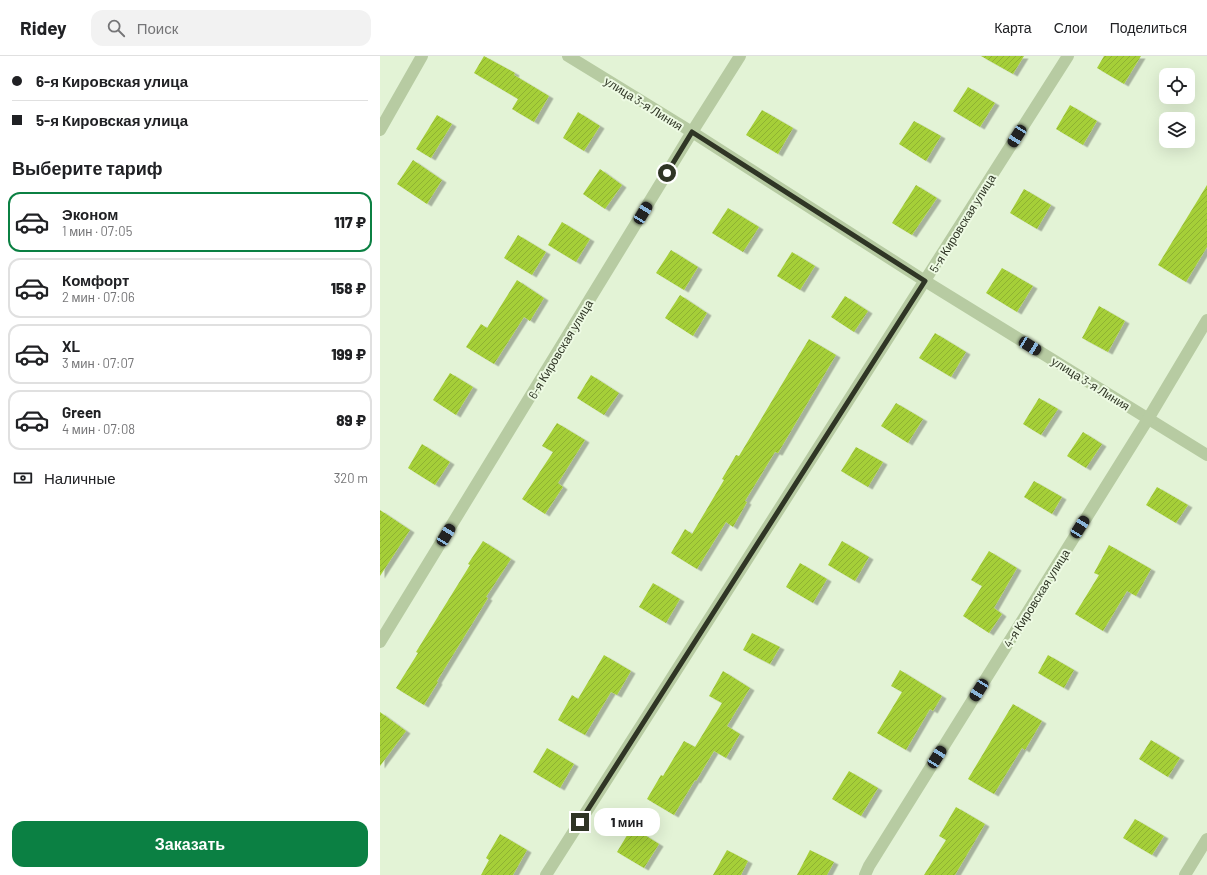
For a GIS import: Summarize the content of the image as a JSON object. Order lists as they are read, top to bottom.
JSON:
{
  "streets": {
    "street": [
      "улица 3-я Линия",
      "5-я Кировская улица",
      "6-я Кировская улица",
      "4-я Кировская улица"
    ]
  },
  "crossings": [
    ["улица 3-я Линия", "5-я Кировская улица"],
    ["улица 3-я Линия", "6-я Кировская улица"],
    ["улица 3-я Линия", "4-я Кировская улица"]
  ],
  "page": {
    "header": "Ridey",
    "search": "Поиск",
    "nav": ["Карта", "Слои", "Поделиться"],
    "banner": ["6-я Кировская улица", "5-я Кировская улица"],
    "heading": "Выберите тариф",
    "list": [
      {
        "name": "Эконом",
        "note": "1 мин · 07:05",
        "value": "117 ₽"
      },
      {
        "name": "Комфорт",
        "note": "2 мин · 07:06",
        "value": "158 ₽"
      },
      {
        "name": "XL",
        "note": "3 мин · 07:07",
        "value": "199 ₽"
      },
      {
        "name": "Green",
        "note": "4 мин · 07:08",
        "value": "89 ₽"
      }
    ],
    "pay": ["Наличные", "320 m"],
    "bubble": "1 мин",
    "buttons": "Заказать"
  }
}
